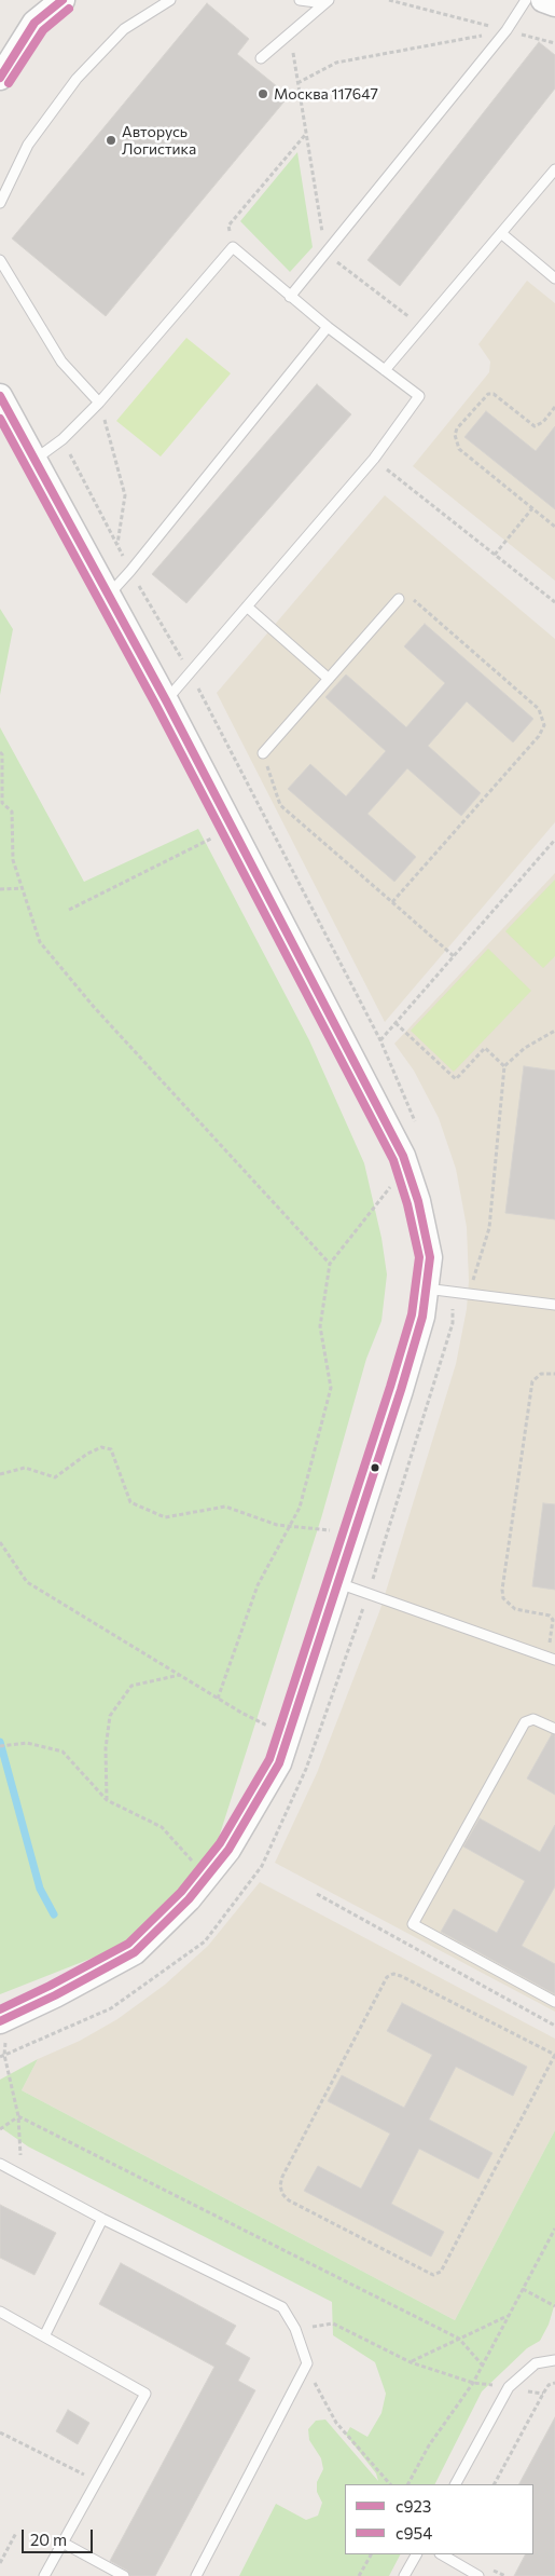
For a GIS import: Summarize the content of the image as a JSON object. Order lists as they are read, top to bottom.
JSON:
{
  "places": ["Москва 117647", "Авторусь Логистика"],
  "lines": ["transit line с923", "transit line с954"],
  "legend": ["с923", "с954"],
  "scale_bar": "20 m"
}
